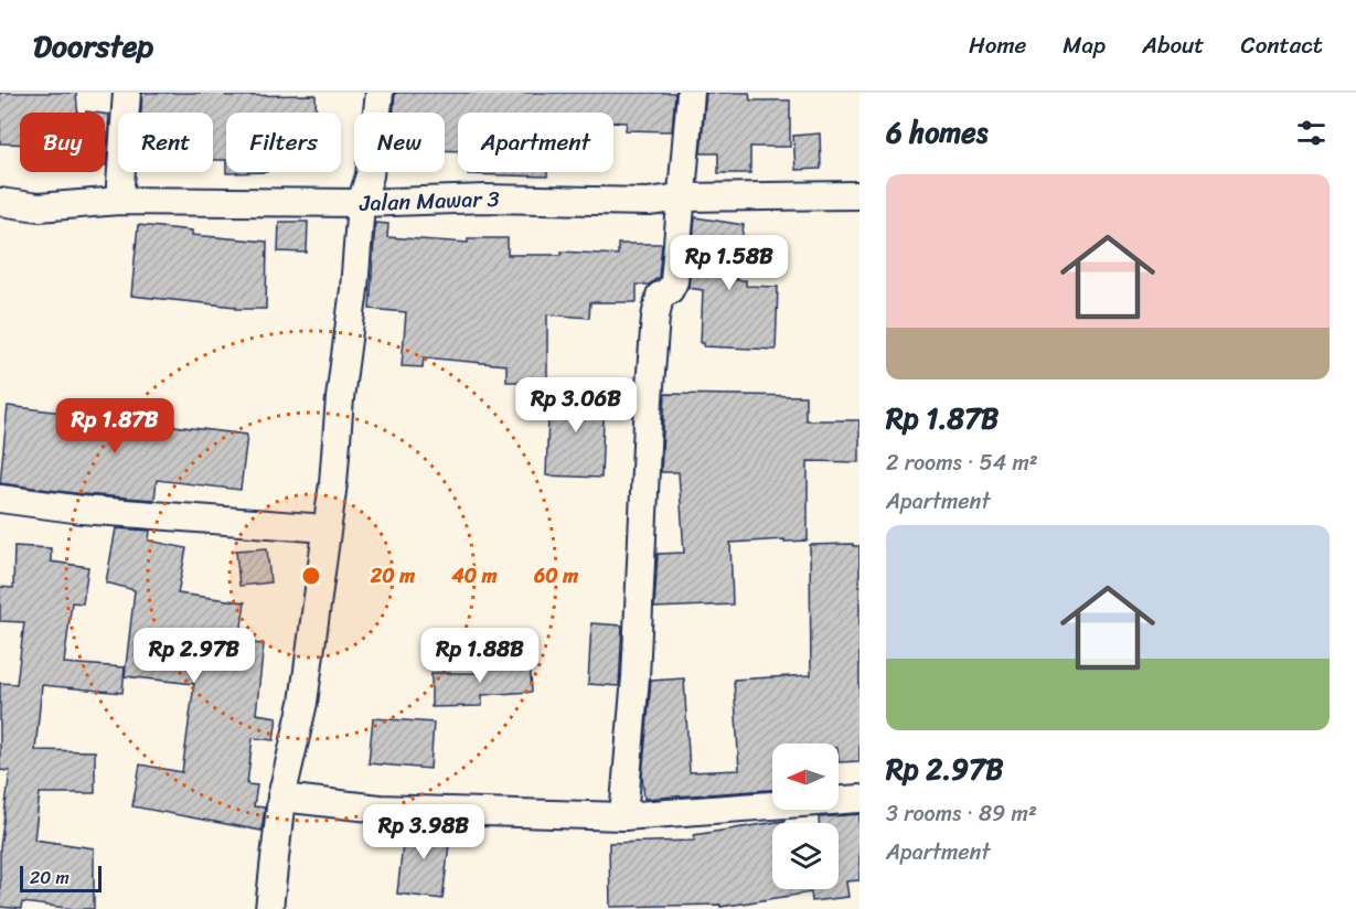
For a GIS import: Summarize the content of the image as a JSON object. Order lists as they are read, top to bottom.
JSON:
{
  "streets": {
    "street": ["Jalan Mawar 3"]
  },
  "scale_bar": "20 m",
  "north": "left",
  "page": {
    "header": "Doorstep",
    "nav": [
      "Home",
      "Map",
      "About",
      "Contact"
    ],
    "heading": "6 homes",
    "chip": [
      "Buy",
      "Rent",
      "Filters",
      "New",
      "Apartment"
    ],
    "list": [
      {
        "name": "Rp 1.87B",
        "note": "2 rooms · 54 m² · Apartment"
      },
      {
        "name": "Rp 2.97B",
        "note": "3 rooms · 89 m² · Apartment"
      }
    ],
    "price": [
      "Rp 1.58B",
      "Rp 3.06B",
      "Rp 1.87B",
      "Rp 2.97B",
      "Rp 1.88B",
      "Rp 3.98B"
    ],
    "scale": "20 m"
  },
  "rings": ["20 m", "40 m", "60 m"]
}
